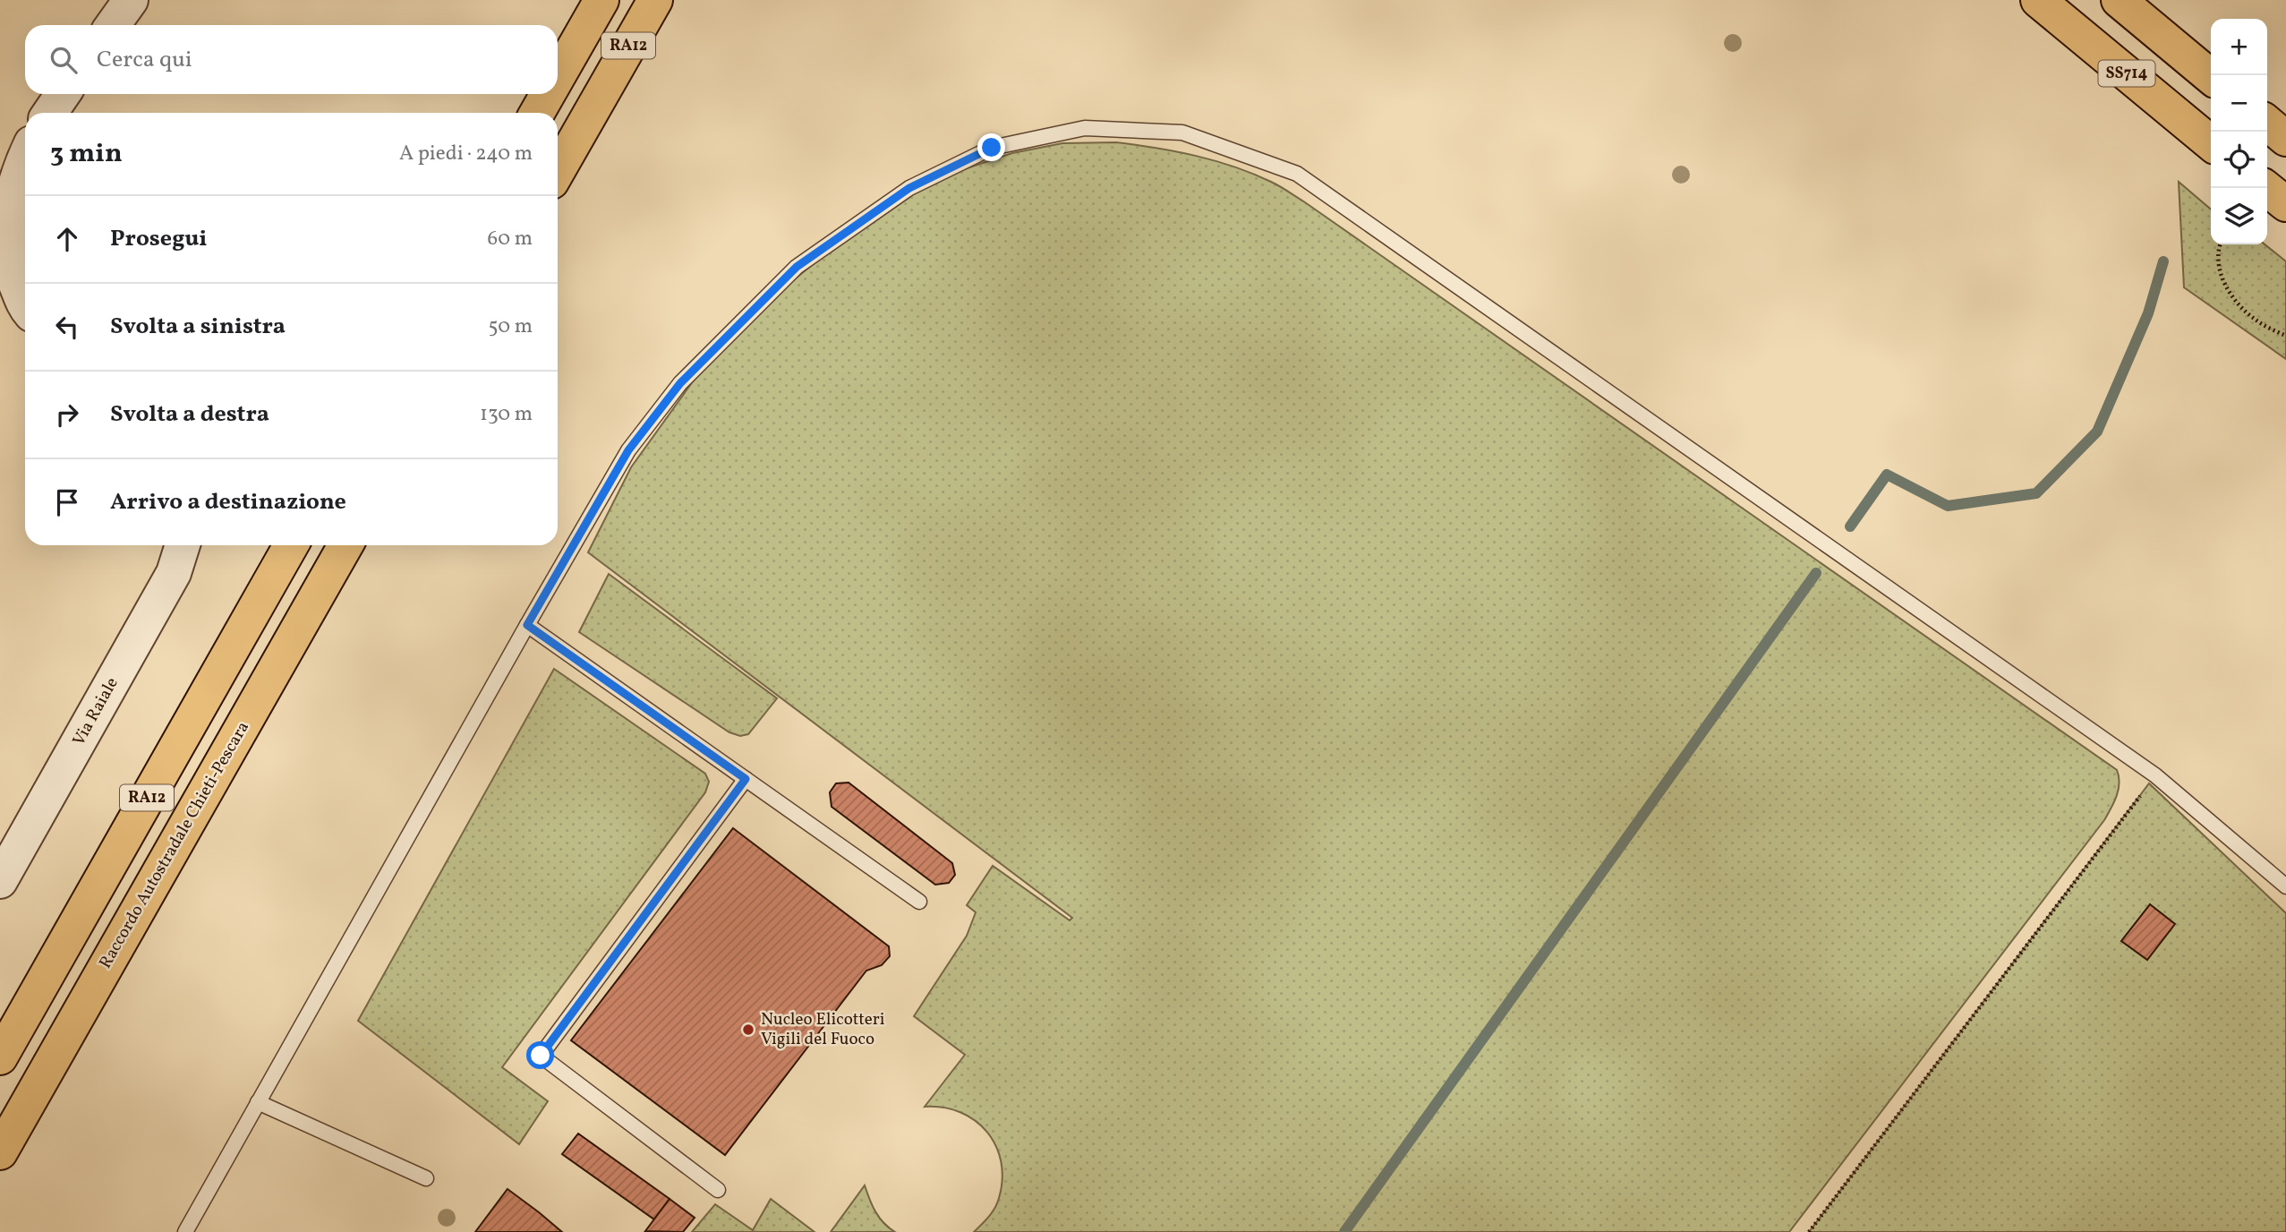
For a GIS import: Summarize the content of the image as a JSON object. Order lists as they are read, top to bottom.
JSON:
{
  "streets": {
    "highway": ["RA12", "SS714", "Raccordo Autostradale Chieti-Pescara"],
    "street": ["Via Raiale"]
  },
  "places": ["Nucleo Elicotteri Vigili del Fuoco"],
  "page": {
    "map_buttons": ["+", "−"],
    "search": "Cerca qui",
    "heading": ["3 min", "A piedi · 240 m"],
    "list": [
      ["Prosegui", "60 m"],
      ["Svolta a sinistra", "50 m"],
      ["Svolta a destra", "130 m"],
      "Arrivo a destinazione"
    ]
  }
}
